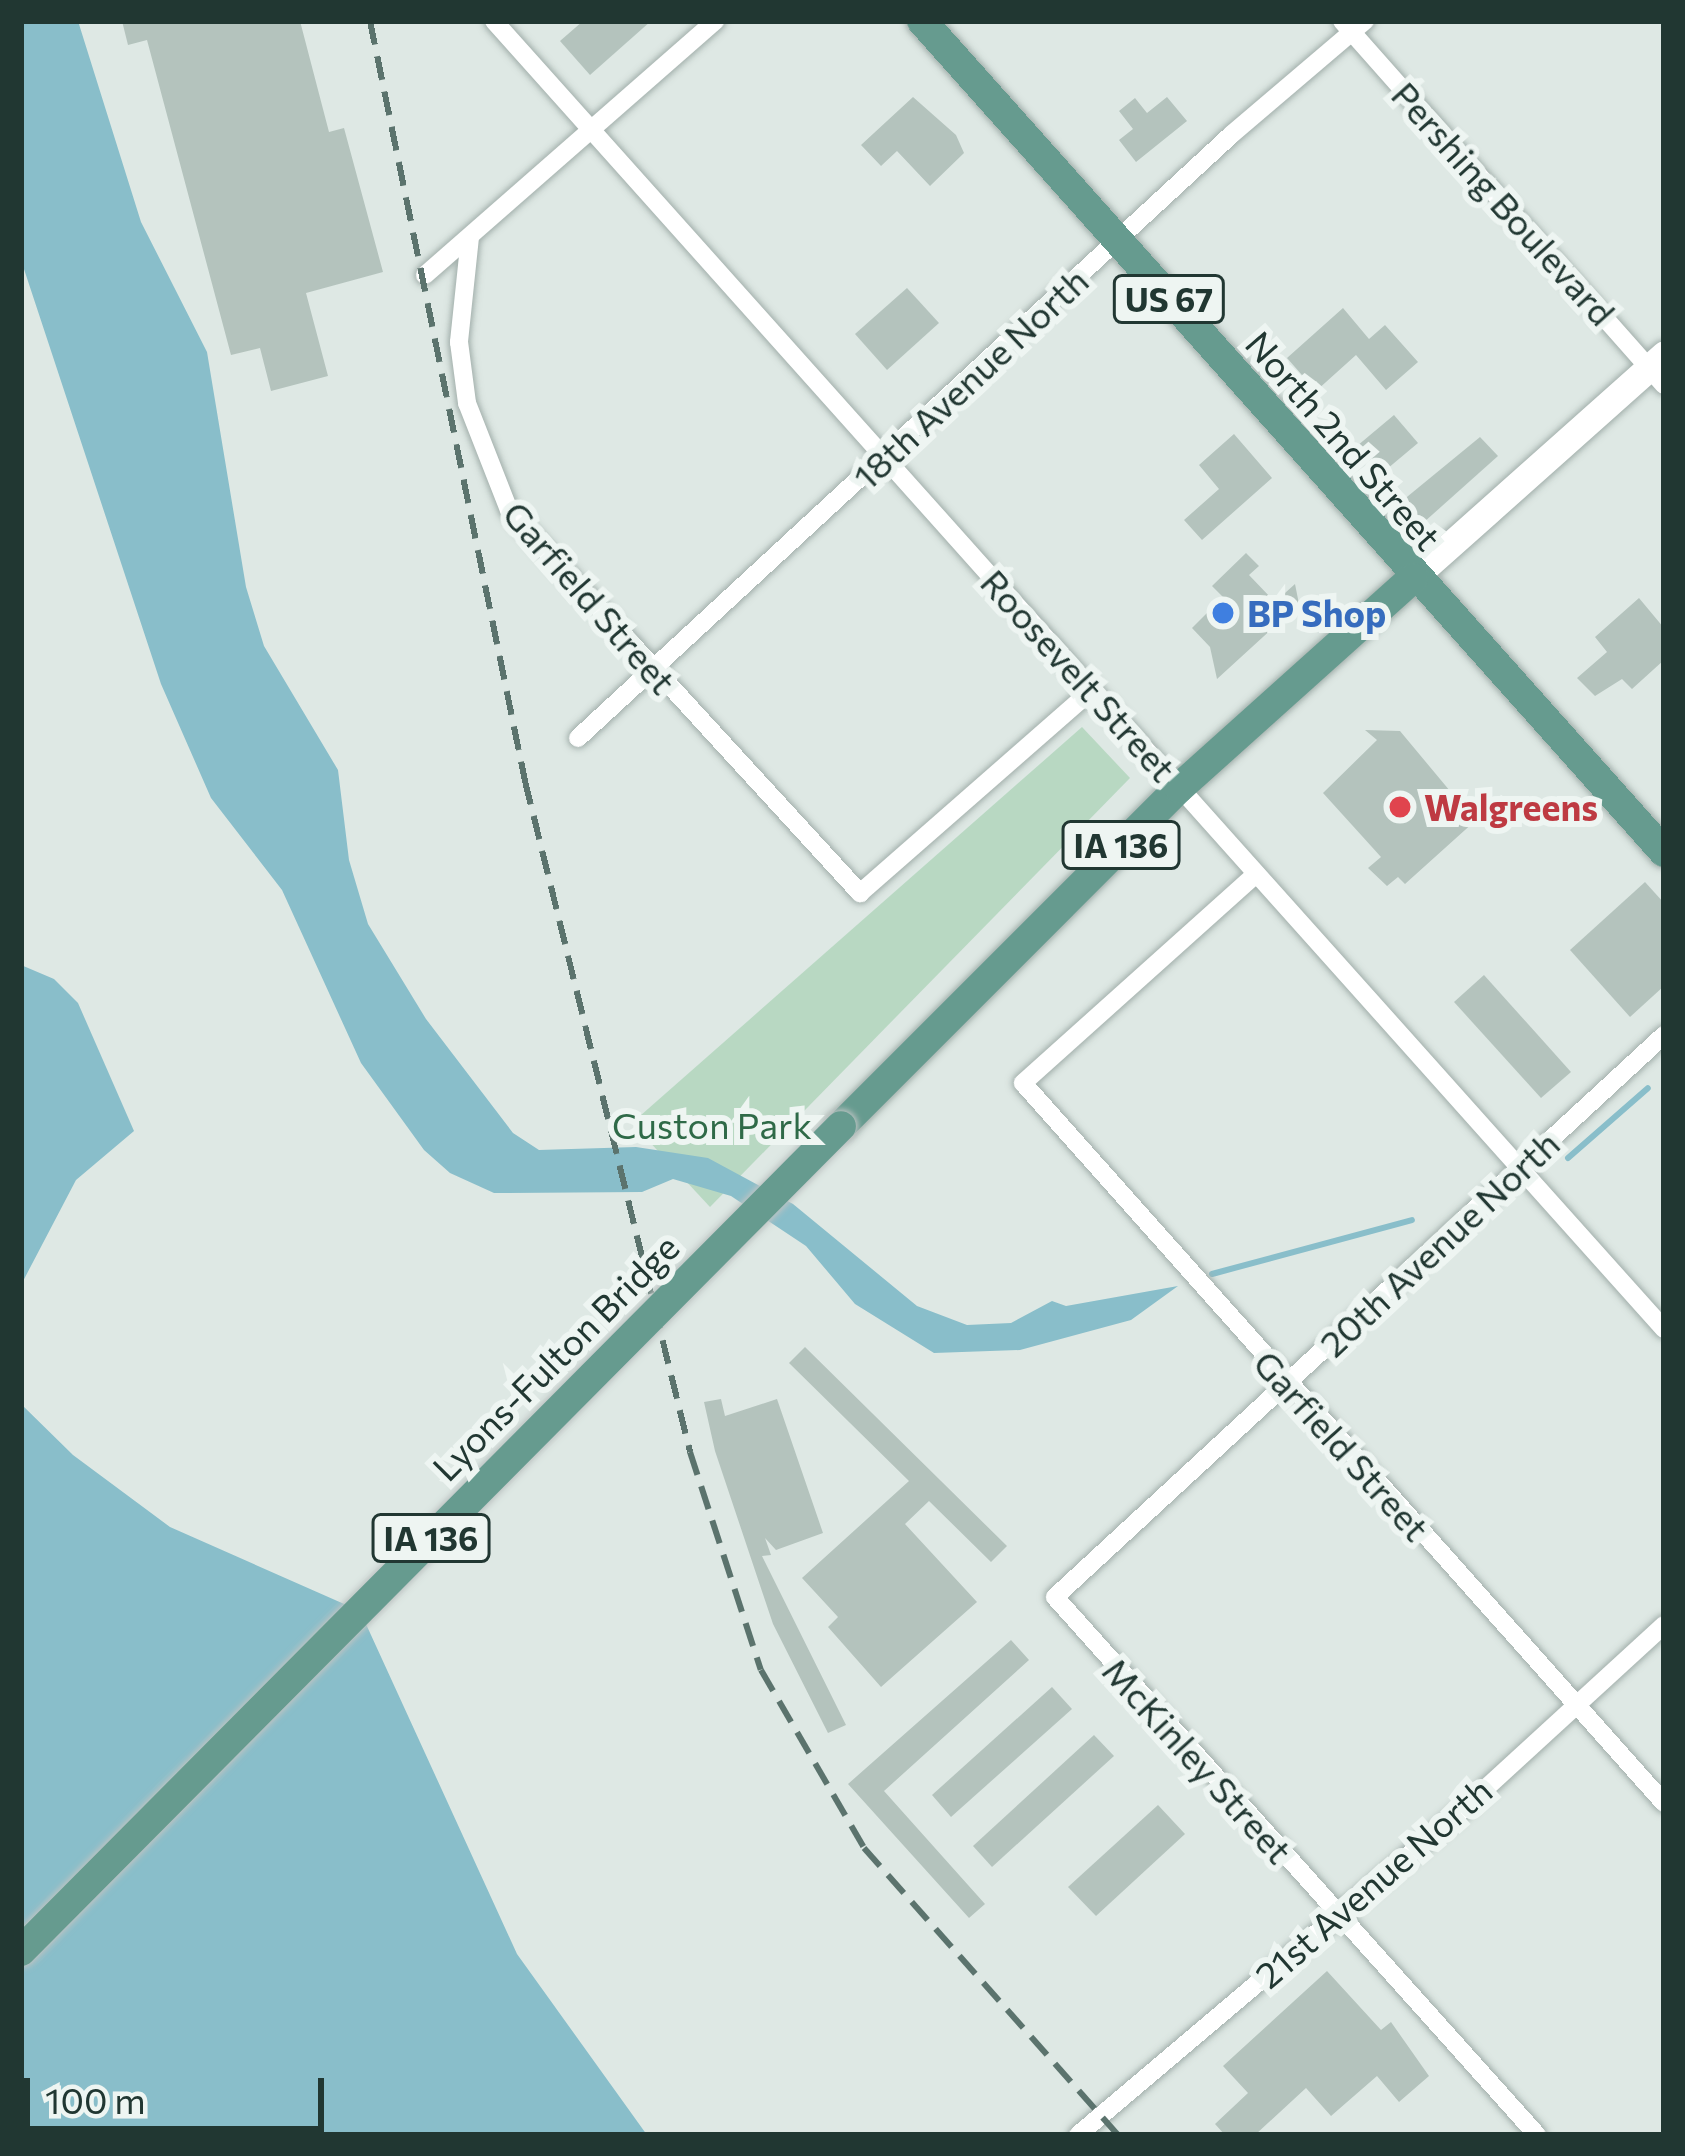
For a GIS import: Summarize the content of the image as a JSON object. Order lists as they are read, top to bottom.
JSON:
{
  "streets": {
    "main road": [
      "US 67",
      "North 2nd Street",
      "IA 136",
      "Lyons-Fulton Bridge"
    ],
    "street": [
      "Pershing Boulevard",
      "18th Avenue North",
      "Garfield Street",
      "Roosevelt Street",
      "20th Avenue North",
      "McKinley Street",
      "21st Avenue North"
    ]
  },
  "crossings": [
    ["Pershing Boulevard", "18th Avenue North"],
    ["18th Avenue North", "North 2nd Street"],
    ["18th Avenue North", "Garfield Street"],
    ["18th Avenue North", "Roosevelt Street"],
    ["North 2nd Street", "IA 136"],
    ["Garfield Street", "Roosevelt Street"],
    ["Garfield Street", "20th Avenue North"],
    ["Garfield Street", "21st Avenue North"],
    ["Roosevelt Street", "IA 136"],
    ["Roosevelt Street", "20th Avenue North"],
    ["Roosevelt Street", "Lyons-Fulton Bridge"],
    ["IA 136", "Lyons-Fulton Bridge"],
    ["20th Avenue North", "McKinley Street"],
    ["McKinley Street", "21st Avenue North"]
  ],
  "parks": ["Custon Park"],
  "places": ["BP Shop", "Walgreens"],
  "scale_bar": "100 m"
}
